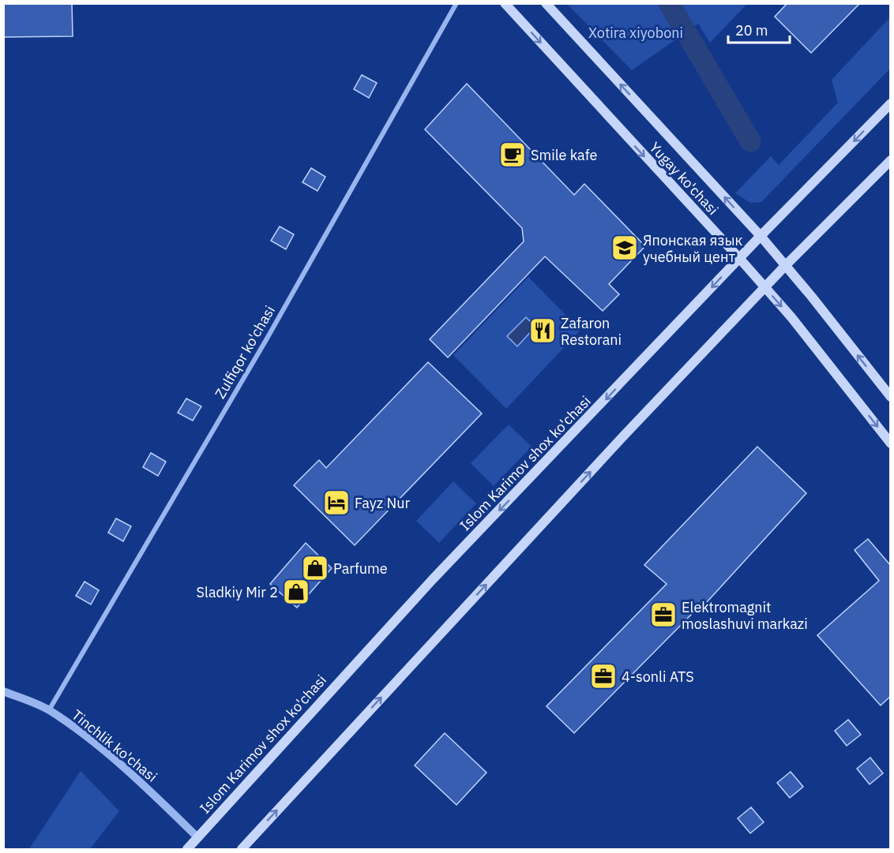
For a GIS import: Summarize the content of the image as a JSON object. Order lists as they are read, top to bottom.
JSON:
{
  "streets": {
    "main road": ["Yugay ko'chasi", "Islom Karimov shox ko'chasi"],
    "street": ["Zulfiqor ko'chasi", "Tinchlik ko'chasi"]
  },
  "crossings": [
    ["Yugay ko'chasi", "Islom Karimov shox ko'chasi"],
    ["Zulfiqor ko'chasi", "Tinchlik ko'chasi"],
    ["Islom Karimov shox ko'chasi", "Tinchlik ko'chasi"]
  ],
  "parks": ["Xotira xiyoboni"],
  "places": {
    "cafe": ["Smile kafe"],
    "school or university": ["Японская язык учебный цент"],
    "restaurant": ["Zafaron Restorani"],
    "hotel": ["Fayz Nur"],
    "shop": ["Parfume", "Sladkiy Mir 2"],
    "office": ["Elektromagnit moslashuvi markazi", "4-sonli ATS"]
  },
  "scale_bar": "20 m"
}
